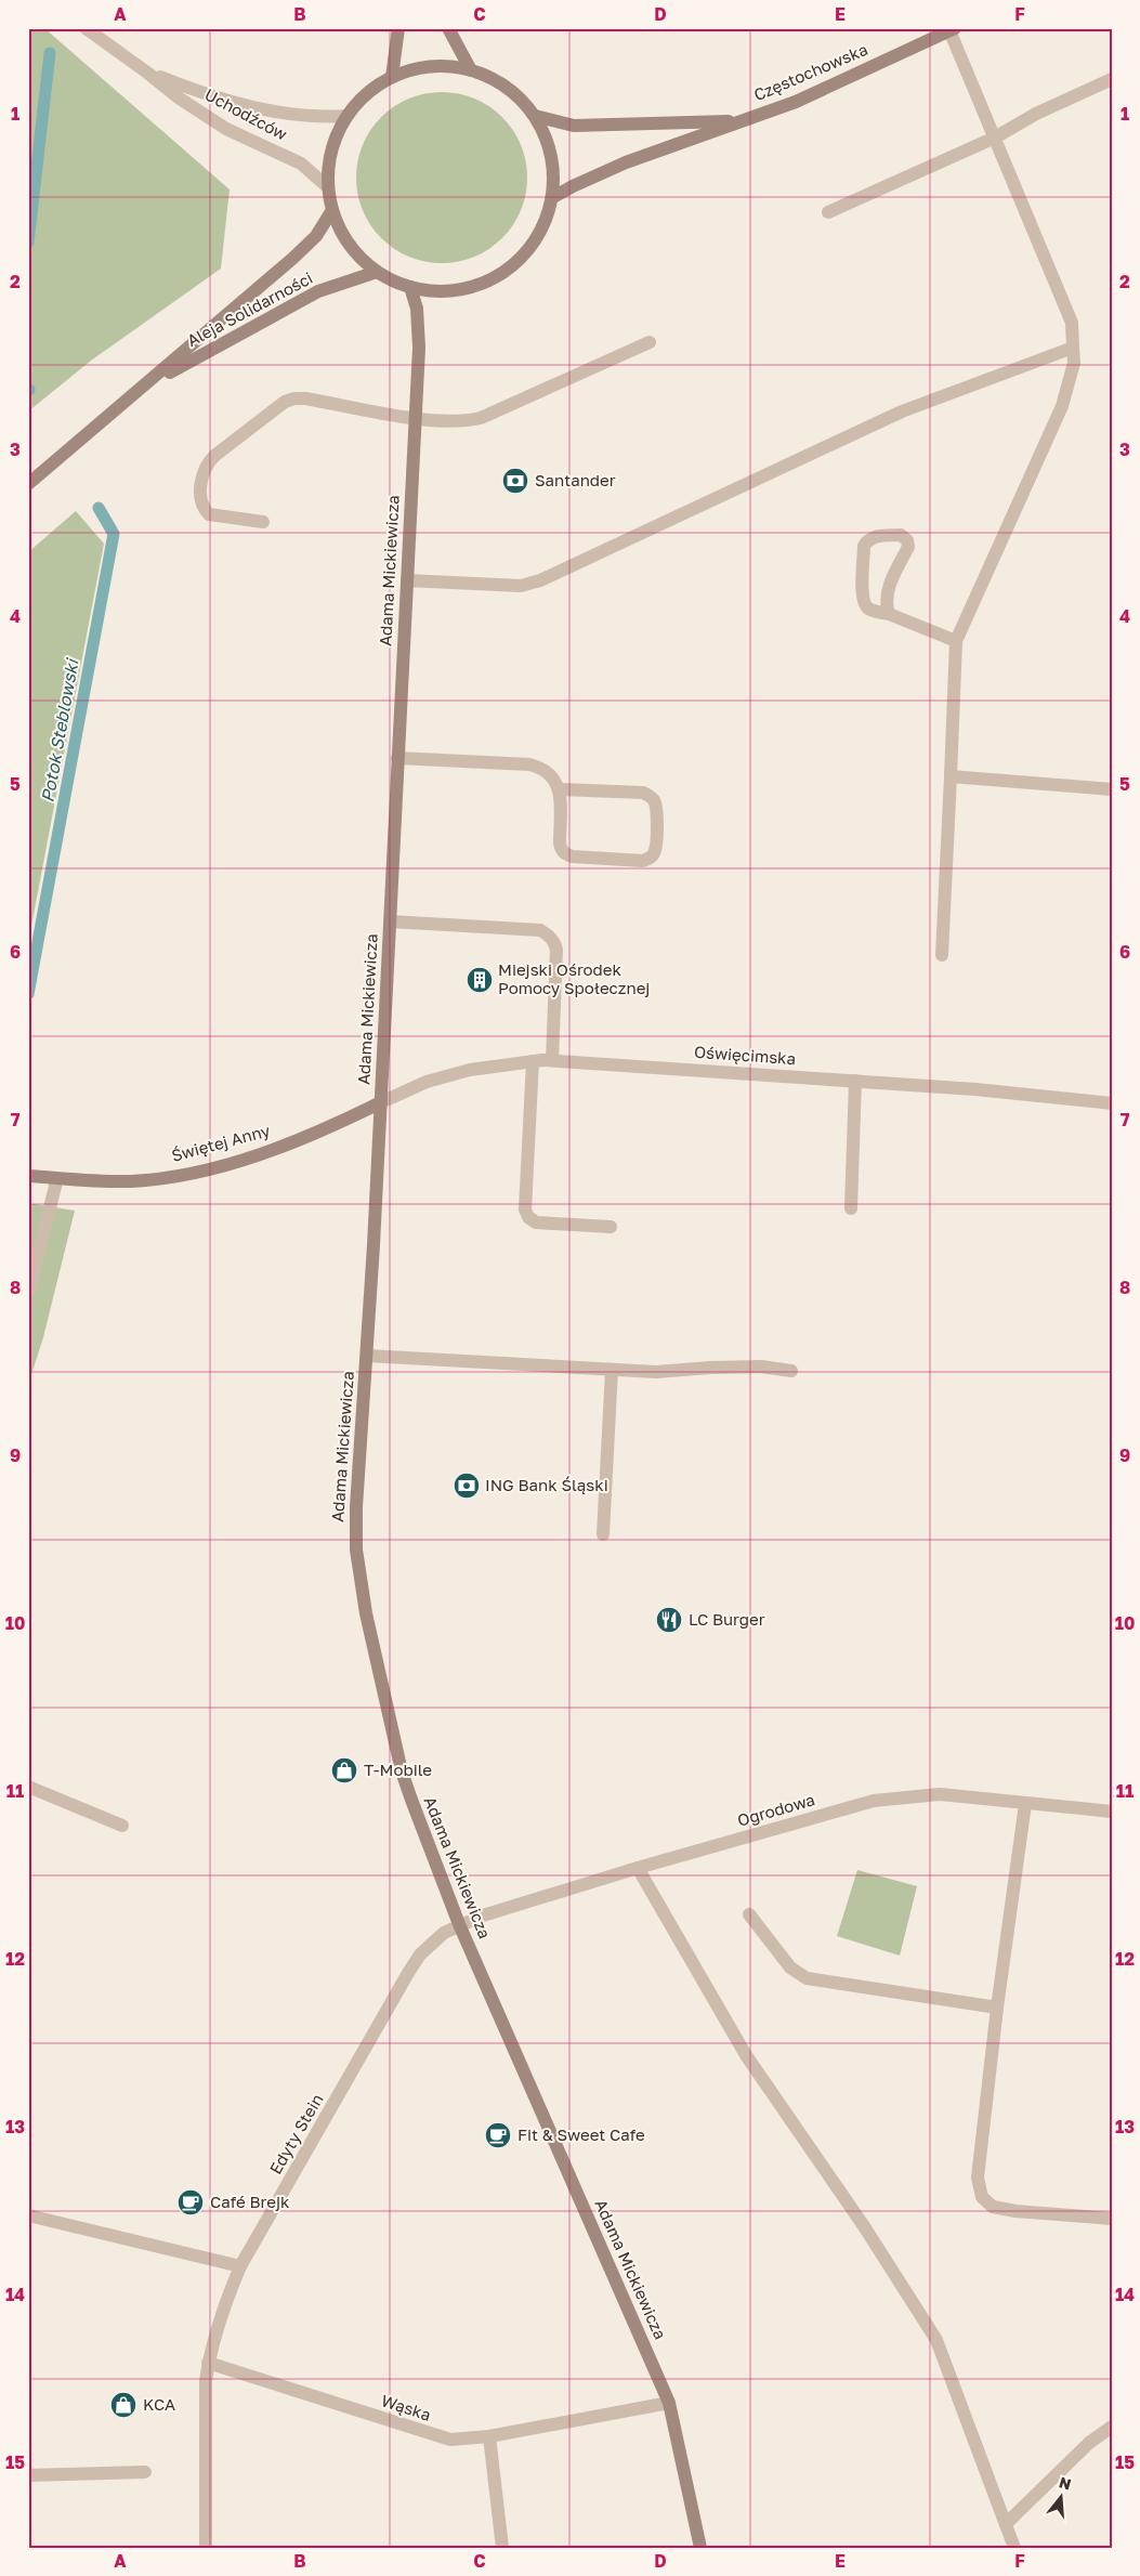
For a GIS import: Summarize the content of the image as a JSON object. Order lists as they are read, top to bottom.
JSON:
{
  "streets": {
    "street": [
      "Częstochowska",
      "Uchodźców",
      "Aleja Solidarności",
      "Adama Mickiewicza",
      "Oświęcimska",
      "Świętej Anny",
      "Ogrodowa",
      "Edyty Stein",
      "Wąska"
    ]
  },
  "crossings": [
    ["Adama Mickiewicza", "Oświęcimska"],
    ["Adama Mickiewicza", "Świętej Anny"],
    ["Adama Mickiewicza", "Ogrodowa"],
    ["Adama Mickiewicza", "Edyty Stein"],
    ["Adama Mickiewicza", "Wąska"],
    ["Oświęcimska", "Świętej Anny"],
    ["Ogrodowa", "Edyty Stein"],
    ["Edyty Stein", "Wąska"]
  ],
  "water": ["Potok Steblowski"],
  "places": {
    "bank": ["Santander", "ING Bank Śląski"],
    "building": ["Miejski Ośrodek Pomocy Społecznej"],
    "restaurant": ["LC Burger"],
    "shop": ["T-Mobile", "KCA"],
    "cafe": ["Fit & Sweet Cafe", "Café Brejk"]
  },
  "north": "top",
  "grid": {
    "columns": [
      "A",
      "B",
      "C",
      "D",
      "E",
      "F"
    ],
    "rows": [
      "1",
      "2",
      "3",
      "4",
      "5",
      "6",
      "7",
      "8",
      "9",
      "10",
      "11",
      "12",
      "13",
      "14",
      "15"
    ]
  }
}
